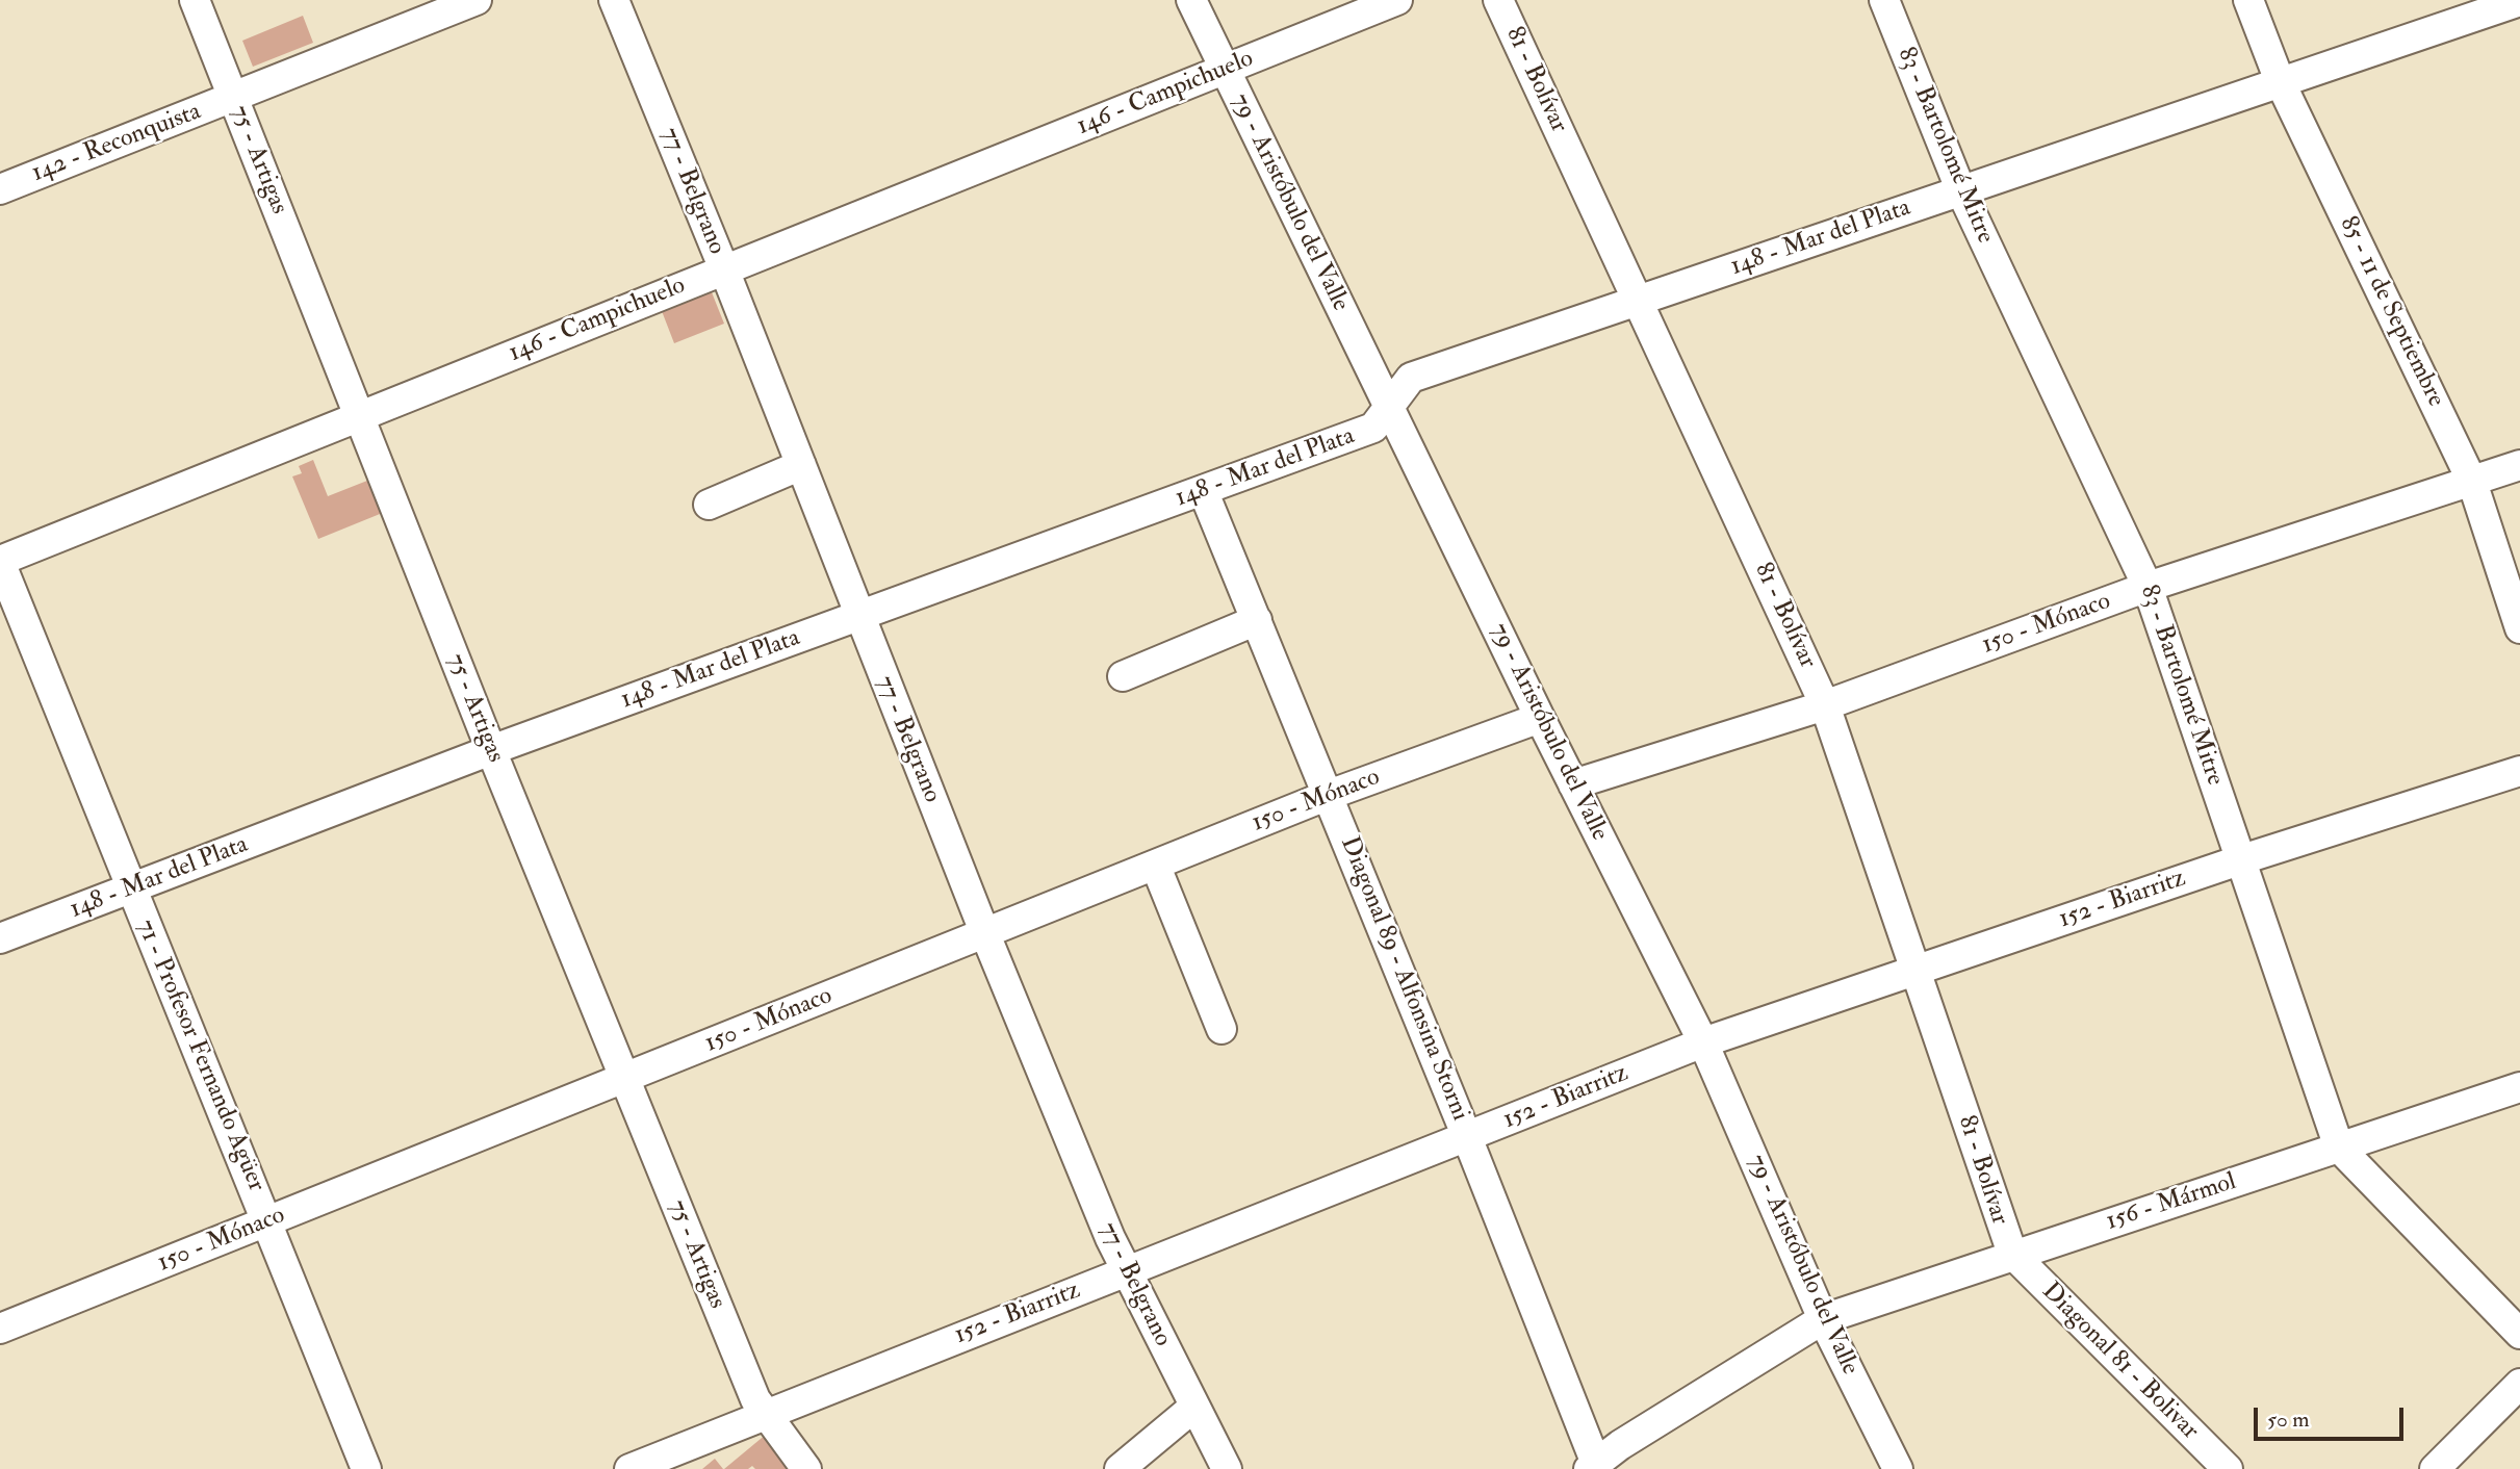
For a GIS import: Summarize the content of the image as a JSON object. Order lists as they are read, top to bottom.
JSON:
{
  "streets": {
    "street": [
      "81 - Bolívar",
      "146 - Campichuelo",
      "142 - Reconquista",
      "83 - Bartolomé Mitre",
      "75 - Artigas",
      "77 - Belgrano",
      "79 - Aristóbulo del Valle",
      "148 - Mar del Plata",
      "85 - 11 de Septiembre",
      "150 - Mónaco",
      "152 - Biarritz",
      "Diagonal 89 - Alfonsina Storni",
      "71 - Profesor Fernando Agüer",
      "156 - Mármol",
      "Diagonal 81 - Bolivar"
    ]
  },
  "crossings": [
    ["81 - Bolívar", "148 - Mar del Plata"],
    ["81 - Bolívar", "150 - Mónaco"],
    ["81 - Bolívar", "152 - Biarritz"],
    ["81 - Bolívar", "156 - Mármol"],
    ["81 - Bolívar", "Diagonal 81 - Bolivar"],
    ["146 - Campichuelo", "75 - Artigas"],
    ["146 - Campichuelo", "77 - Belgrano"],
    ["146 - Campichuelo", "79 - Aristóbulo del Valle"],
    ["146 - Campichuelo", "71 - Profesor Fernando Agüer"],
    ["142 - Reconquista", "75 - Artigas"],
    ["83 - Bartolomé Mitre", "148 - Mar del Plata"],
    ["83 - Bartolomé Mitre", "150 - Mónaco"],
    ["83 - Bartolomé Mitre", "152 - Biarritz"],
    ["83 - Bartolomé Mitre", "156 - Mármol"],
    ["75 - Artigas", "148 - Mar del Plata"],
    ["75 - Artigas", "150 - Mónaco"],
    ["75 - Artigas", "152 - Biarritz"],
    ["77 - Belgrano", "148 - Mar del Plata"],
    ["77 - Belgrano", "150 - Mónaco"],
    ["77 - Belgrano", "152 - Biarritz"],
    ["79 - Aristóbulo del Valle", "148 - Mar del Plata"],
    ["79 - Aristóbulo del Valle", "150 - Mónaco"],
    ["79 - Aristóbulo del Valle", "152 - Biarritz"],
    ["79 - Aristóbulo del Valle", "156 - Mármol"],
    ["148 - Mar del Plata", "85 - 11 de Septiembre"],
    ["148 - Mar del Plata", "Diagonal 89 - Alfonsina Storni"],
    ["148 - Mar del Plata", "71 - Profesor Fernando Agüer"],
    ["85 - 11 de Septiembre", "150 - Mónaco"],
    ["150 - Mónaco", "Diagonal 89 - Alfonsina Storni"],
    ["150 - Mónaco", "71 - Profesor Fernando Agüer"],
    ["152 - Biarritz", "Diagonal 89 - Alfonsina Storni"],
    ["Diagonal 89 - Alfonsina Storni", "156 - Mármol"],
    ["156 - Mármol", "Diagonal 81 - Bolivar"]
  ],
  "scale_bar": "50 m"
}
